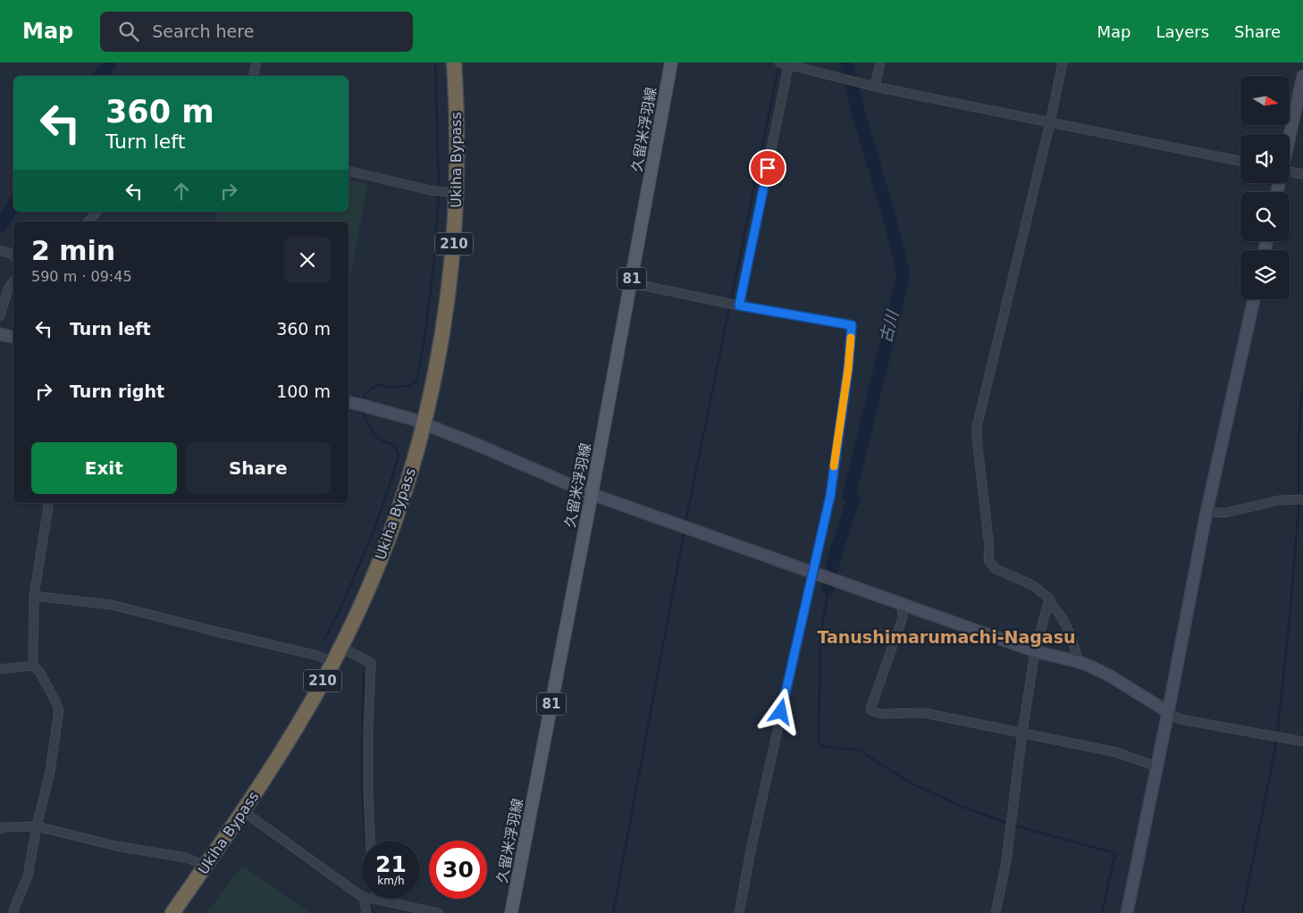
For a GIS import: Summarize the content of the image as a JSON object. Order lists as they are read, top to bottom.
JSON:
{
  "streets": {
    "highway": ["Ukiha Bypass", "210"],
    "main road": ["久留米浮羽線", "81"]
  },
  "districts": ["Tanushimarumachi-Nagasu"],
  "water": ["古川"],
  "north": "right",
  "page": {
    "header": "Map",
    "search": "Search here",
    "nav": ["Map", "Layers", "Share"],
    "turn": ["360 m", "Turn left"],
    "heading": ["2 min", "590 m · 09:45"],
    "list": [
      {
        "name": "Turn left",
        "value": "360 m"
      },
      {
        "name": "Turn right",
        "value": "100 m"
      }
    ],
    "buttons": ["Exit", "Share"],
    "speed": "21 km/h",
    "limit": "30"
  }
}
